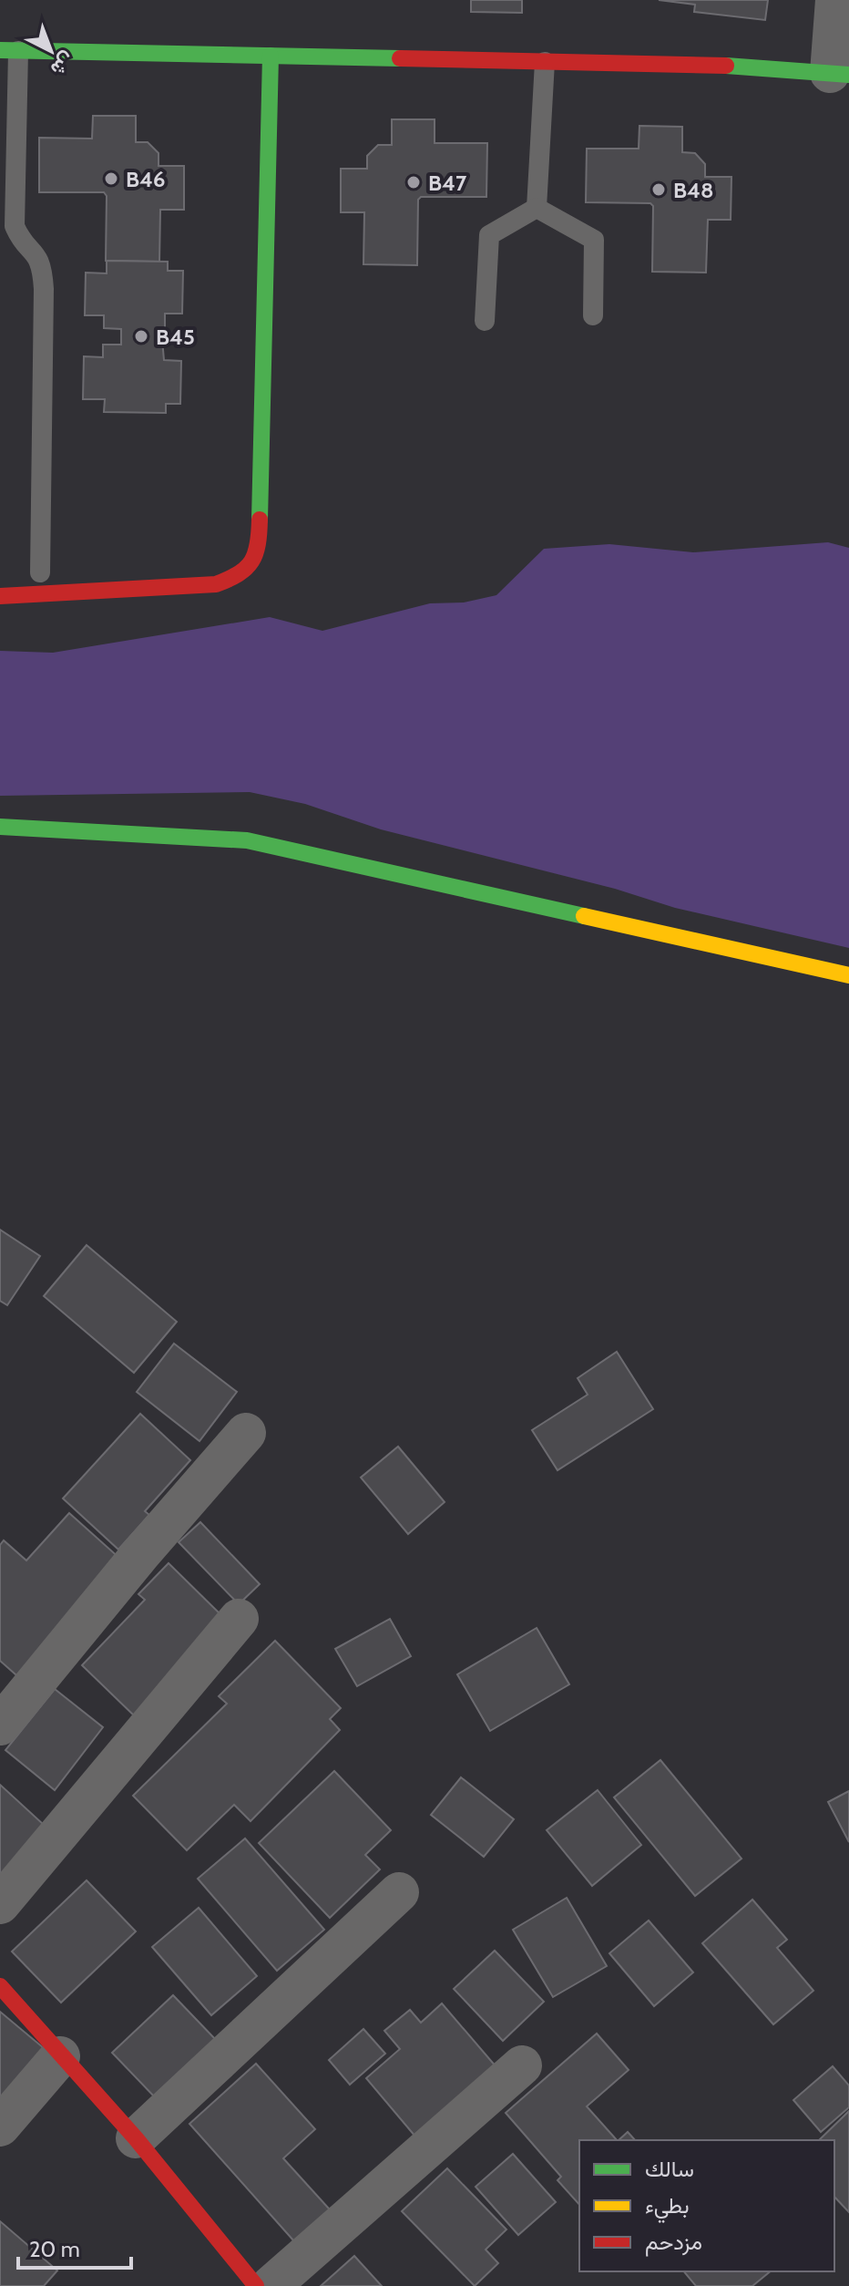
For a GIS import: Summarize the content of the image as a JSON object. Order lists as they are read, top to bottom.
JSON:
{
  "places": [
    "B46",
    "B47",
    "B48",
    "B45"
  ],
  "legend": ["سالك", "بطيء", "مزدحم"],
  "scale_bar": "20 m",
  "north": "bottom right"
}
